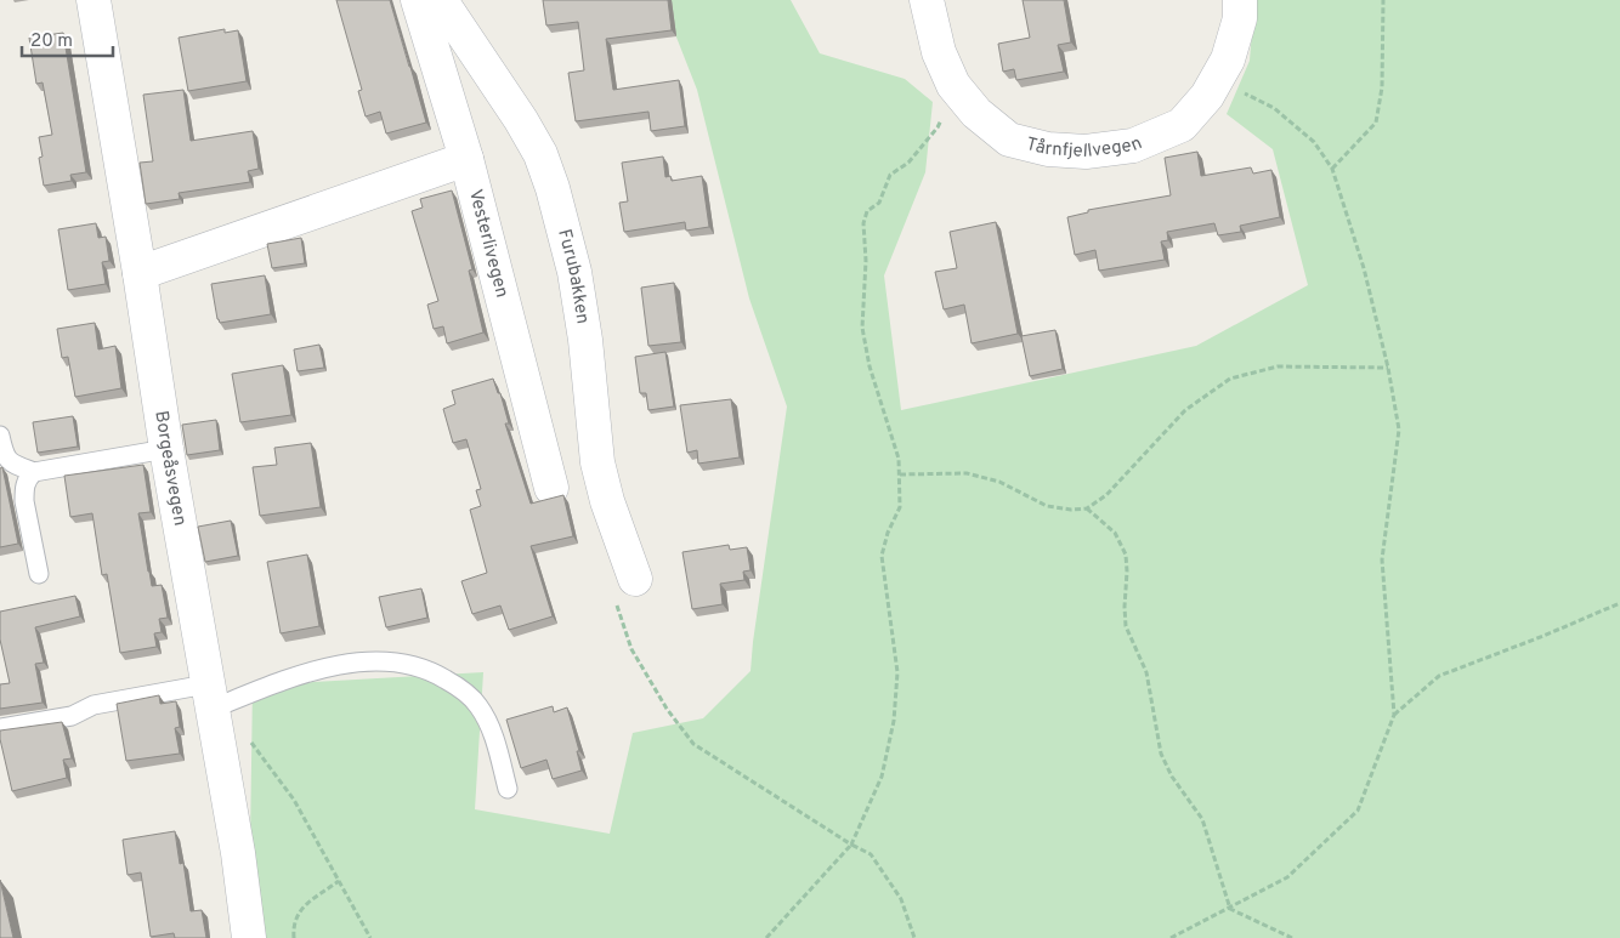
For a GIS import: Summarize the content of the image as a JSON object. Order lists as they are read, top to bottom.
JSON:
{
  "streets": {
    "street": [
      "Tårnfjellvegen",
      "Vesterlivegen",
      "Furubakken",
      "Borgeåsvegen"
    ]
  },
  "scale_bar": "20 m"
}
